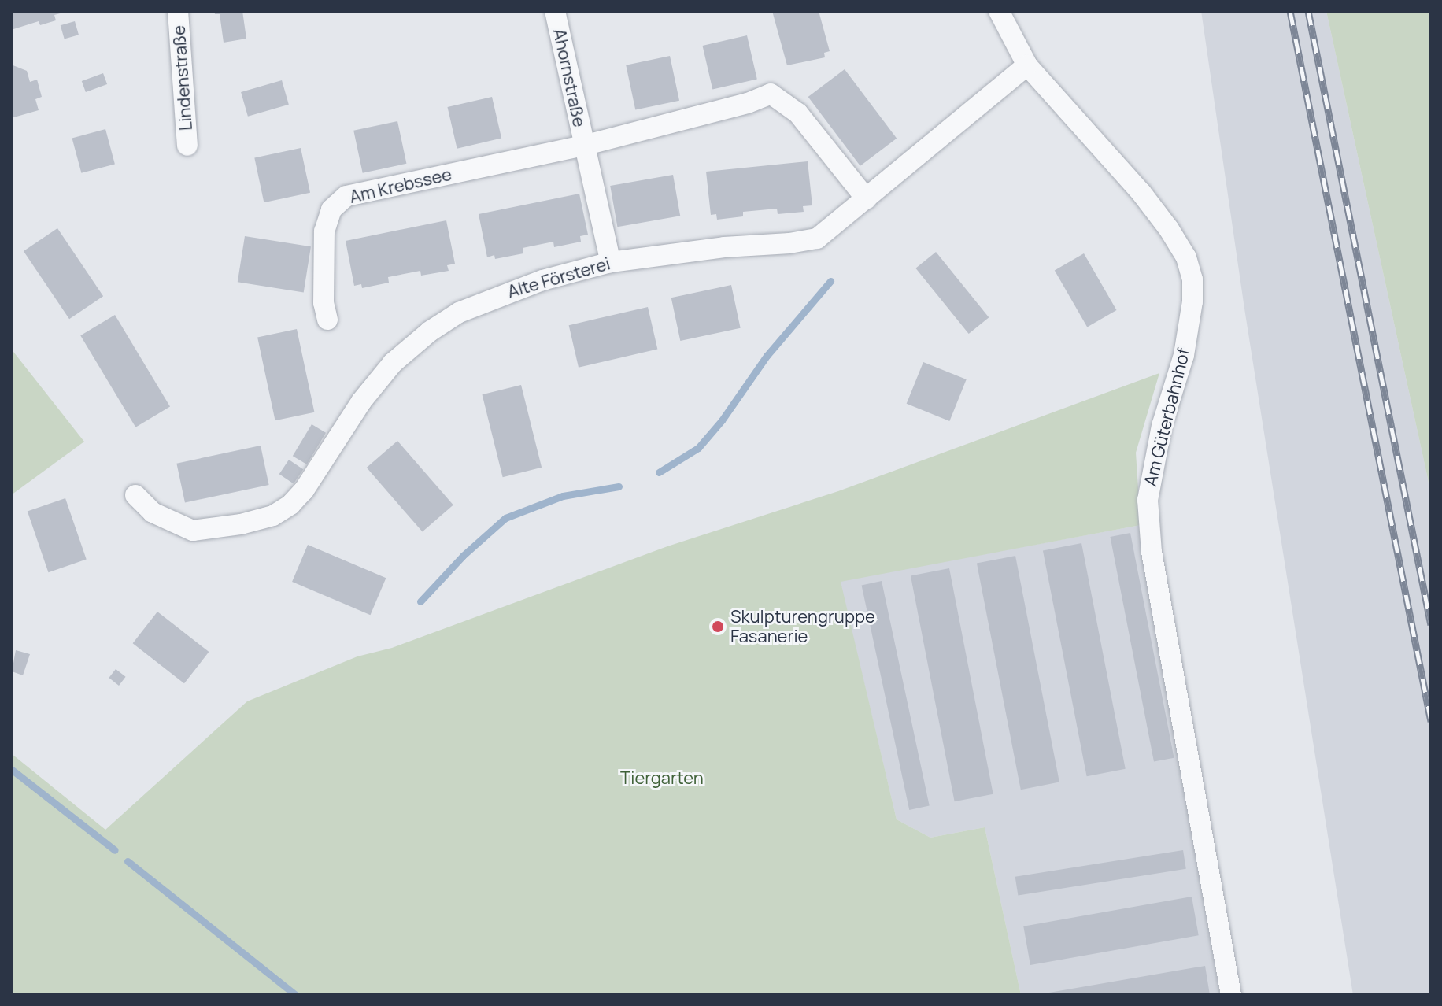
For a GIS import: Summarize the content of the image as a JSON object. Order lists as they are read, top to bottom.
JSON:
{
  "streets": {
    "street": [
      "Lindenstraße",
      "Ahornstraße",
      "Am Krebssee",
      "Alte Försterei",
      "Am Güterbahnhof"
    ]
  },
  "crossings": [
    ["Ahornstraße", "Am Krebssee"],
    ["Am Krebssee", "Alte Försterei"],
    ["Alte Försterei", "Am Güterbahnhof"]
  ],
  "parks": ["Tiergarten"],
  "places": ["Skulpturengruppe Fasanerie"]
}
